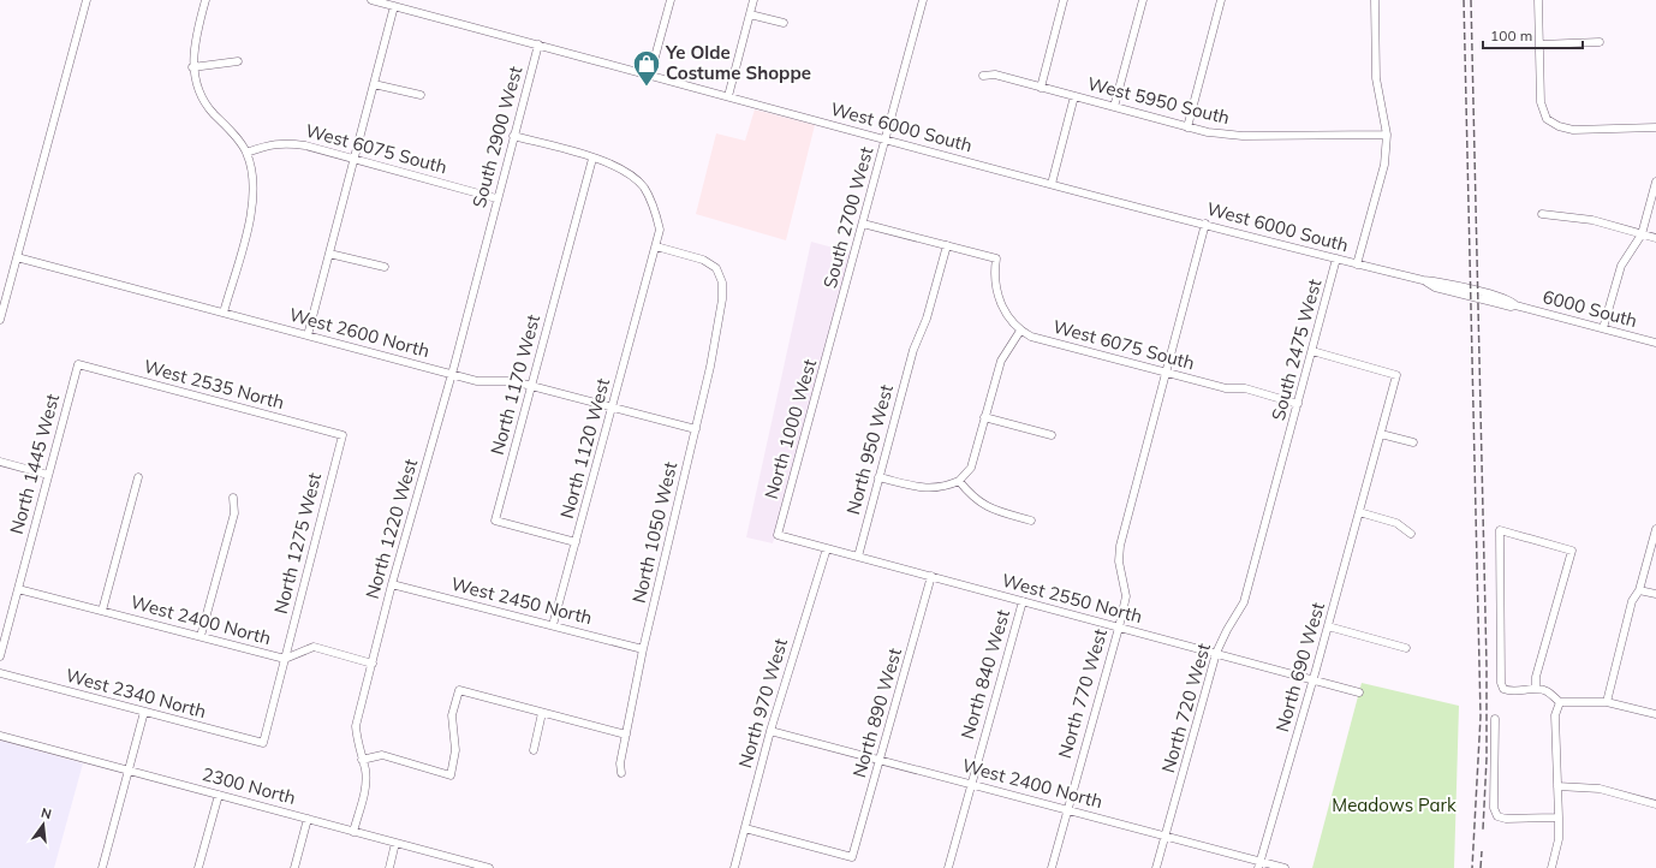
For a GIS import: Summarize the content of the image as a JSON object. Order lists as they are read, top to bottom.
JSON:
{
  "streets": {
    "street": [
      "West 5950 South",
      "West 6000 South",
      "South 2900 West",
      "West 6075 South",
      "South 2700 West",
      "6000 South",
      "West 2600 North",
      "South 2475 West",
      "West 2535 North",
      "North 1170 West",
      "North 1000 West",
      "North 1120 West",
      "North 950 West",
      "North 1445 West",
      "North 1220 West",
      "North 1050 West",
      "North 1275 West",
      "West 2550 North",
      "West 2450 North",
      "West 2400 North",
      "North 690 West",
      "North 840 West",
      "West 2340 North",
      "North 770 West",
      "North 970 West",
      "North 720 West",
      "North 890 West",
      "2300 North"
    ]
  },
  "crossings": [
    ["West 6000 South", "South 2900 West"],
    ["West 6000 South", "South 2700 West"],
    ["West 6000 South", "6000 South"],
    ["West 6000 South", "South 2475 West"],
    ["West 6000 South", "North 770 West"],
    ["South 2900 West", "West 6075 South"],
    ["South 2900 West", "North 1220 West"],
    ["West 6075 South", "South 2475 West"],
    ["West 6075 South", "North 950 West"],
    ["West 6075 South", "North 770 West"],
    ["South 2700 West", "North 1000 West"],
    ["West 2600 North", "North 1170 West"],
    ["West 2600 North", "North 1120 West"],
    ["West 2600 North", "North 1220 West"],
    ["West 2600 North", "North 1050 West"],
    ["South 2475 West", "North 690 West"],
    ["South 2475 West", "North 720 West"],
    ["West 2535 North", "North 1445 West"],
    ["West 2535 North", "North 1275 West"],
    ["North 1170 West", "North 1120 West"],
    ["North 1000 West", "West 2550 North"],
    ["North 1120 West", "North 1050 West"],
    ["North 1120 West", "West 2450 North"],
    ["North 950 West", "West 2550 North"],
    ["North 1445 West", "West 2400 North"],
    ["North 1220 West", "West 2450 North"],
    ["North 1220 West", "West 2400 North"],
    ["North 1220 West", "2300 North"],
    ["North 1050 West", "West 2450 North"],
    ["North 1275 West", "West 2400 North"],
    ["North 1275 West", "West 2340 North"],
    ["West 2550 North", "North 690 West"],
    ["West 2550 North", "North 840 West"],
    ["West 2550 North", "North 770 West"],
    ["West 2550 North", "North 970 West"],
    ["West 2550 North", "North 720 West"],
    ["West 2550 North", "North 890 West"],
    ["West 2400 North", "North 690 West"],
    ["West 2400 North", "North 840 West"],
    ["West 2400 North", "North 770 West"],
    ["West 2400 North", "North 970 West"],
    ["West 2400 North", "North 720 West"],
    ["West 2400 North", "North 890 West"],
    ["North 970 West", "North 890 West"]
  ],
  "parks": ["Meadows Park"],
  "places": {
    "shop": ["Ye Olde Costume Shoppe"]
  },
  "scale_bar": "100 m",
  "north": "top"
}
